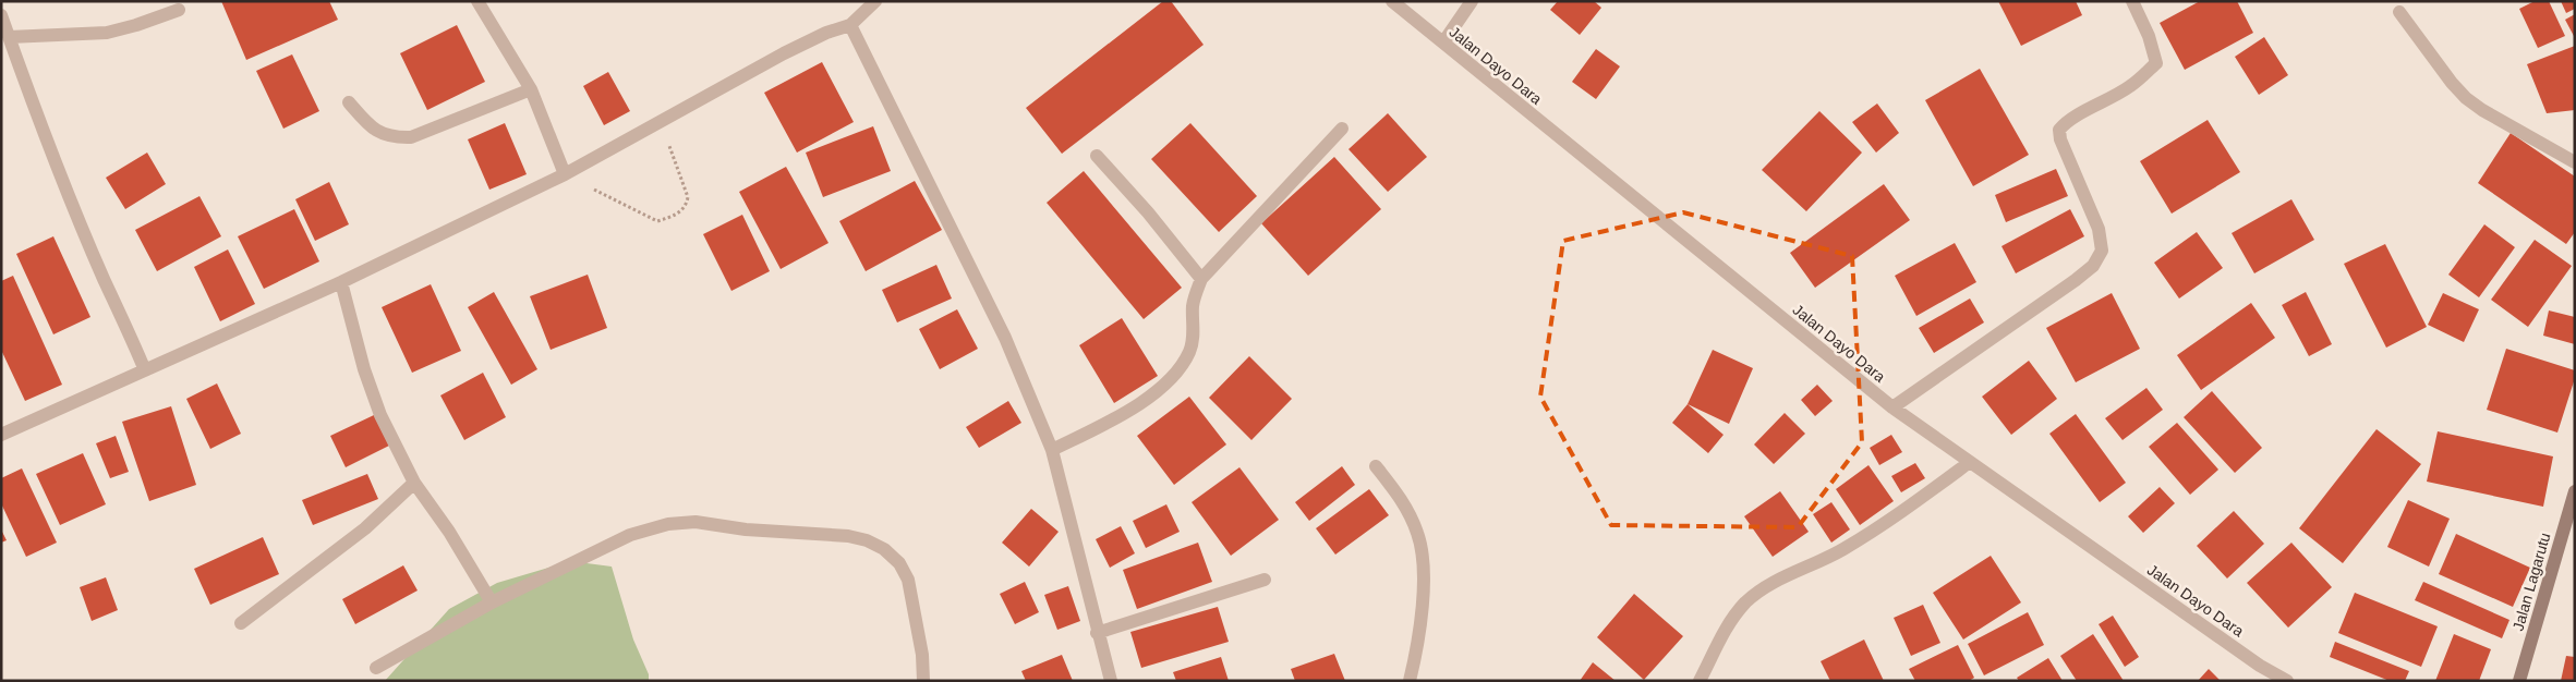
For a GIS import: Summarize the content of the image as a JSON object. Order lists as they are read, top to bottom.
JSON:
{
  "streets": {
    "street": ["Jalan Dayo Dara", "Jalan Lagarutu"]
  }
}
